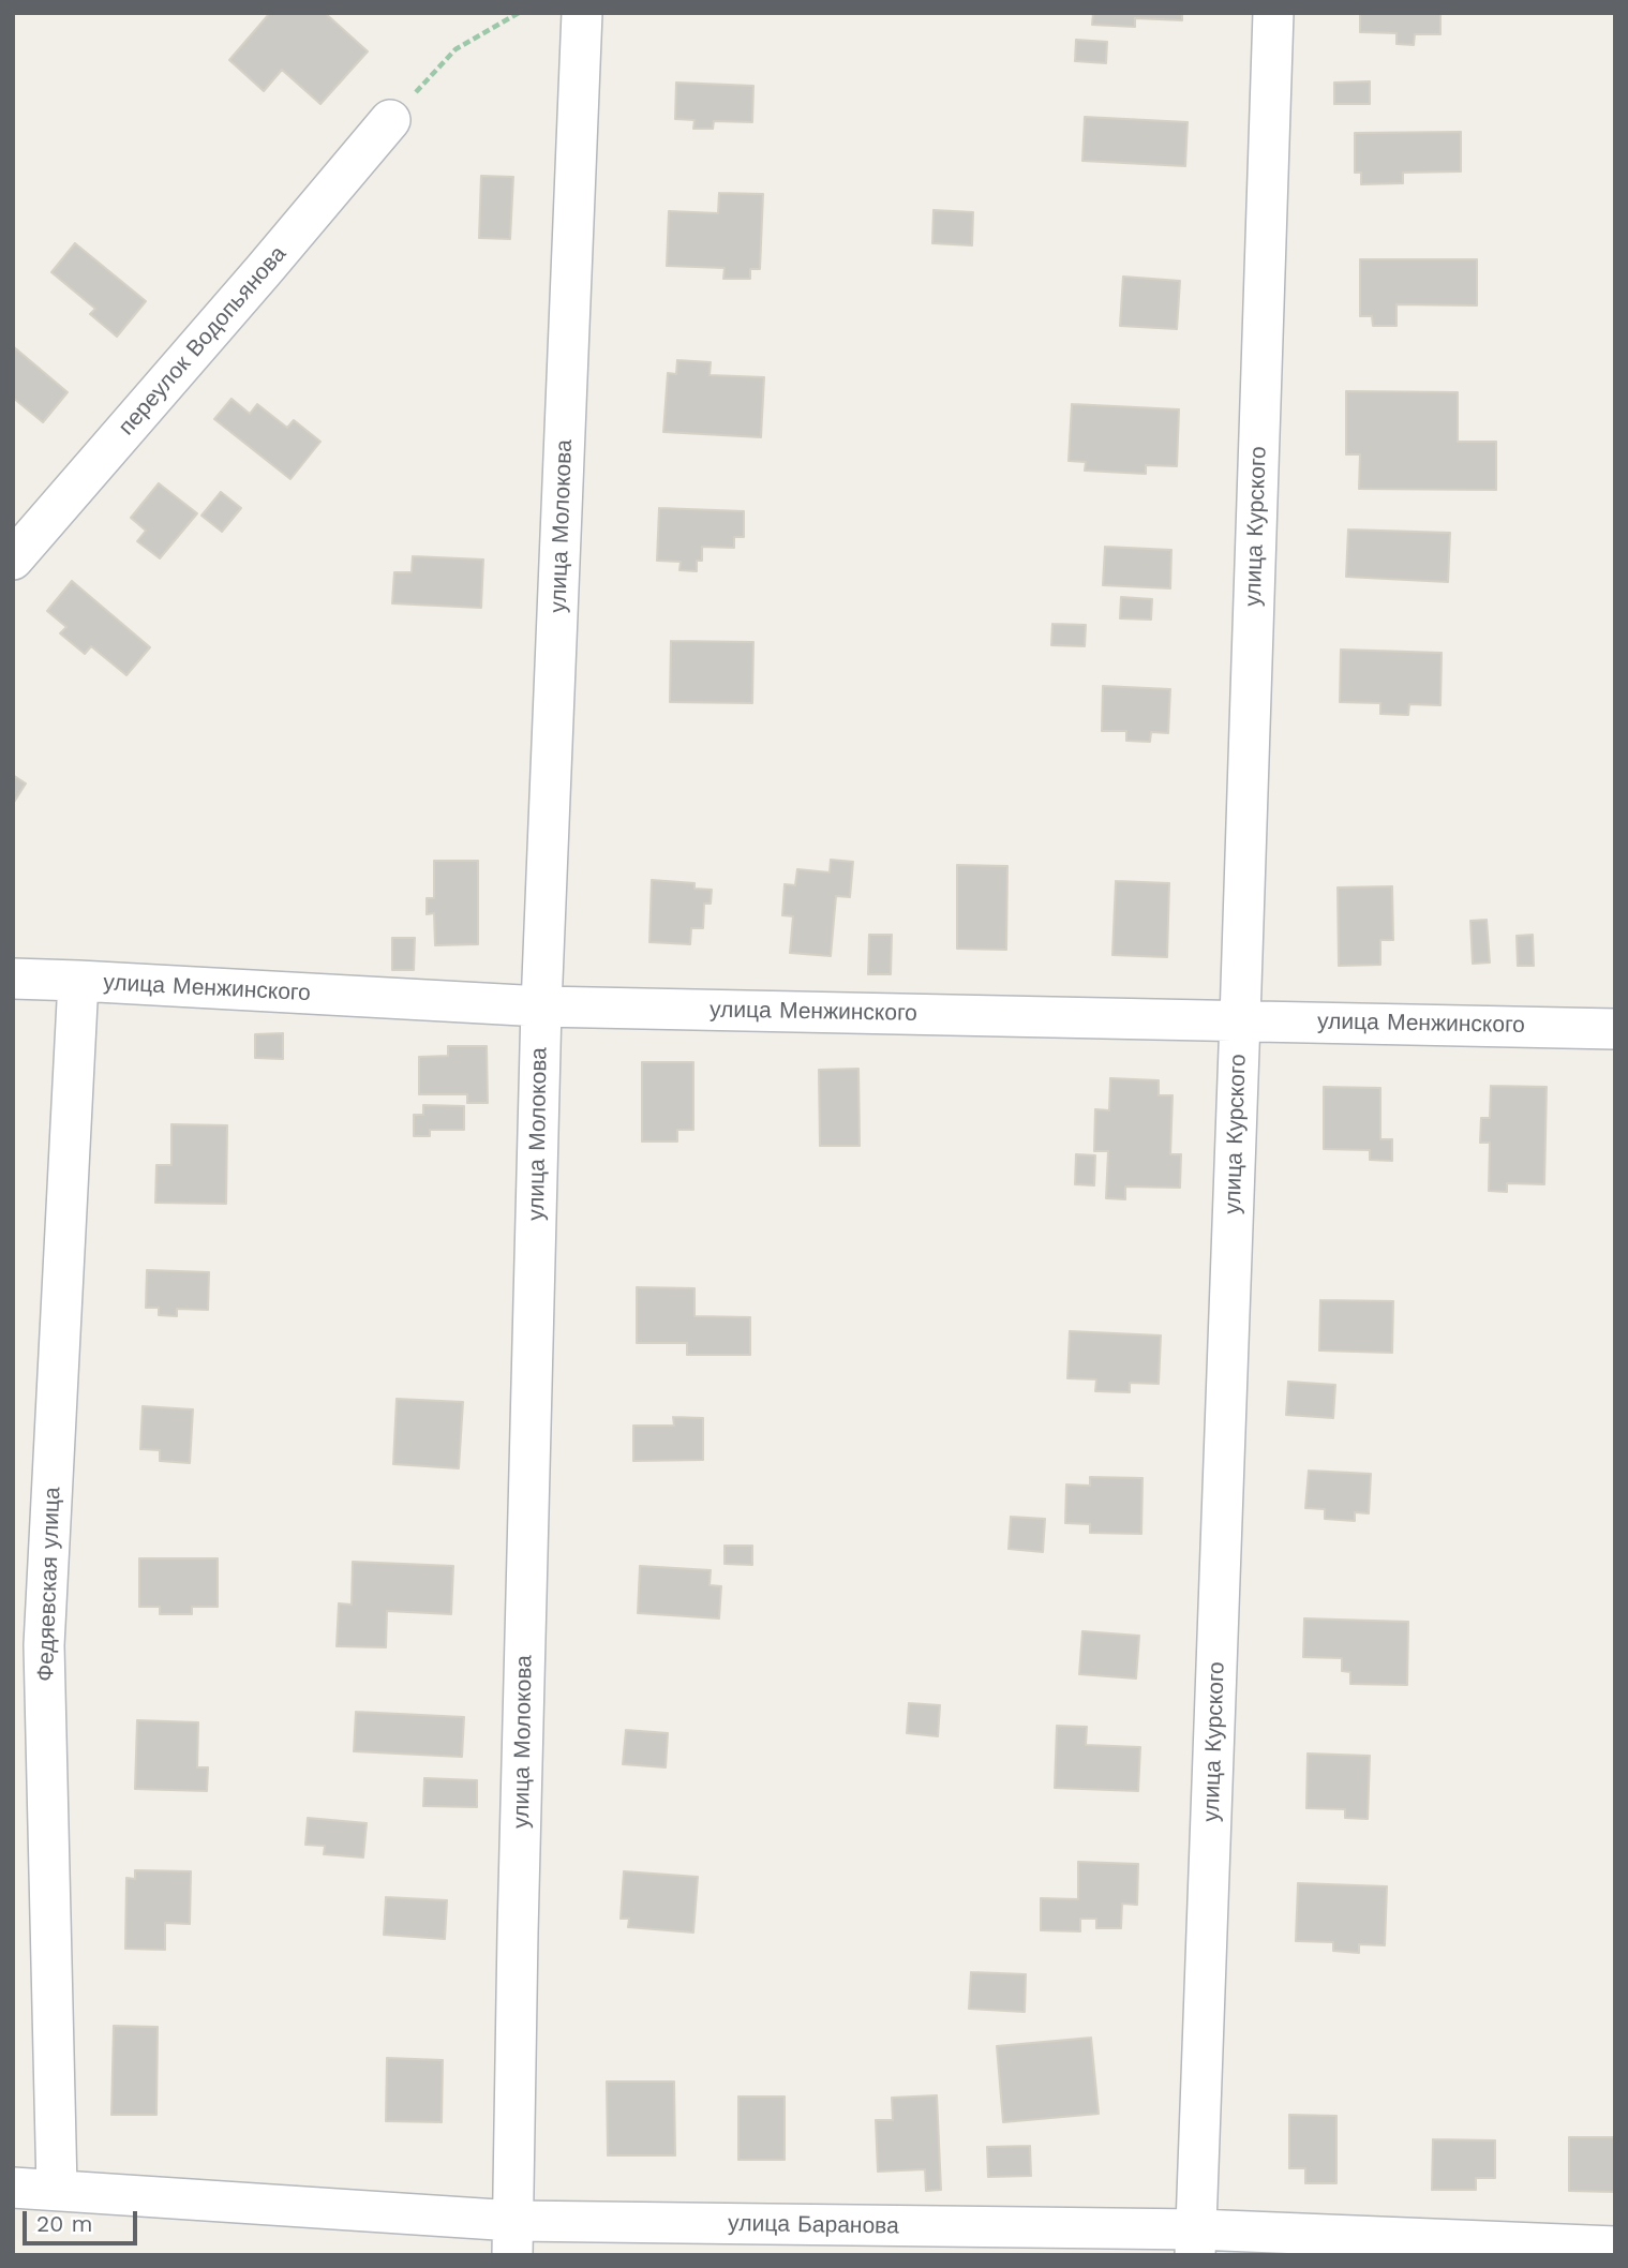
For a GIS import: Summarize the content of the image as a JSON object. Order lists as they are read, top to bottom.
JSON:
{
  "streets": {
    "street": [
      "переулок Водопьянова",
      "улица Молокова",
      "улица Курского",
      "улица Менжинского",
      "Федяевская улица",
      "улица Баранова"
    ]
  },
  "crossings": [
    ["улица Молокова", "улица Менжинского"],
    ["улица Молокова", "улица Баранова"],
    ["улица Курского", "улица Менжинского"],
    ["улица Курского", "улица Баранова"],
    ["улица Менжинского", "Федяевская улица"],
    ["Федяевская улица", "улица Баранова"]
  ],
  "scale_bar": "20 m"
}
